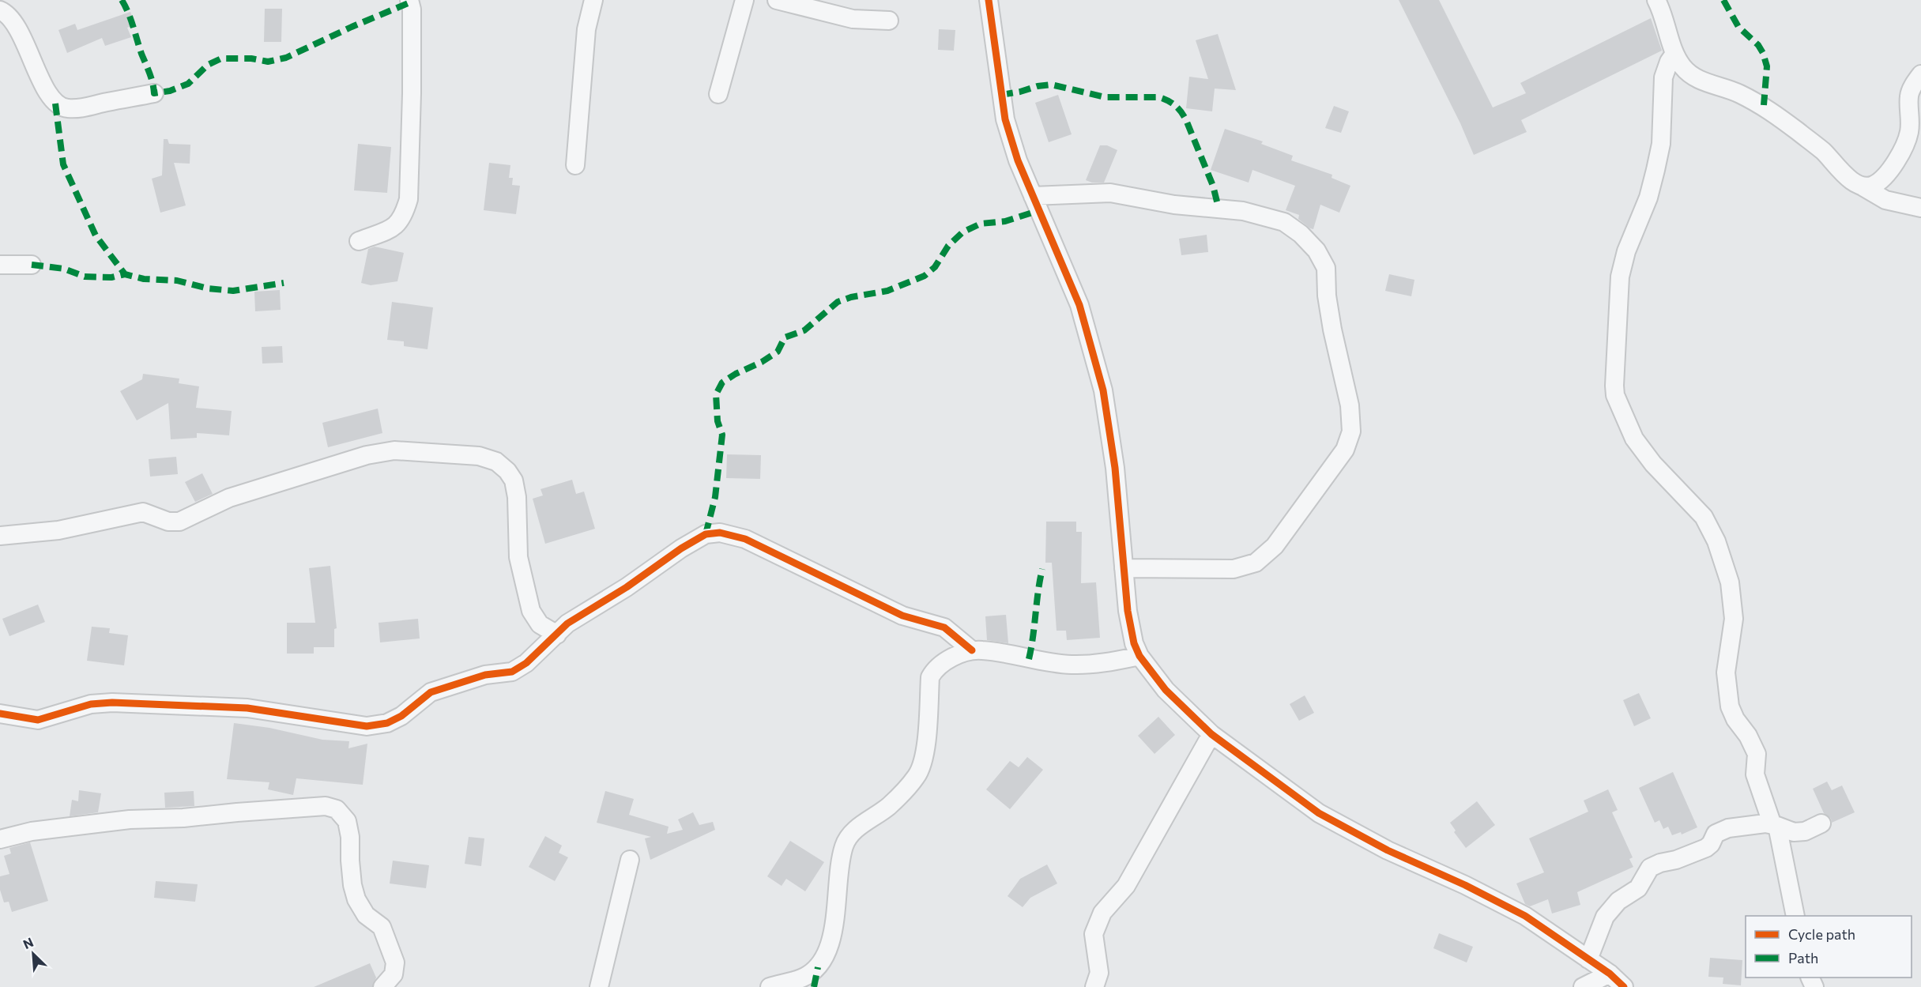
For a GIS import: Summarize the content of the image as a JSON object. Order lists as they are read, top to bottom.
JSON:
{
  "legend": ["Cycle path", "Path"],
  "north": "top left"
}
